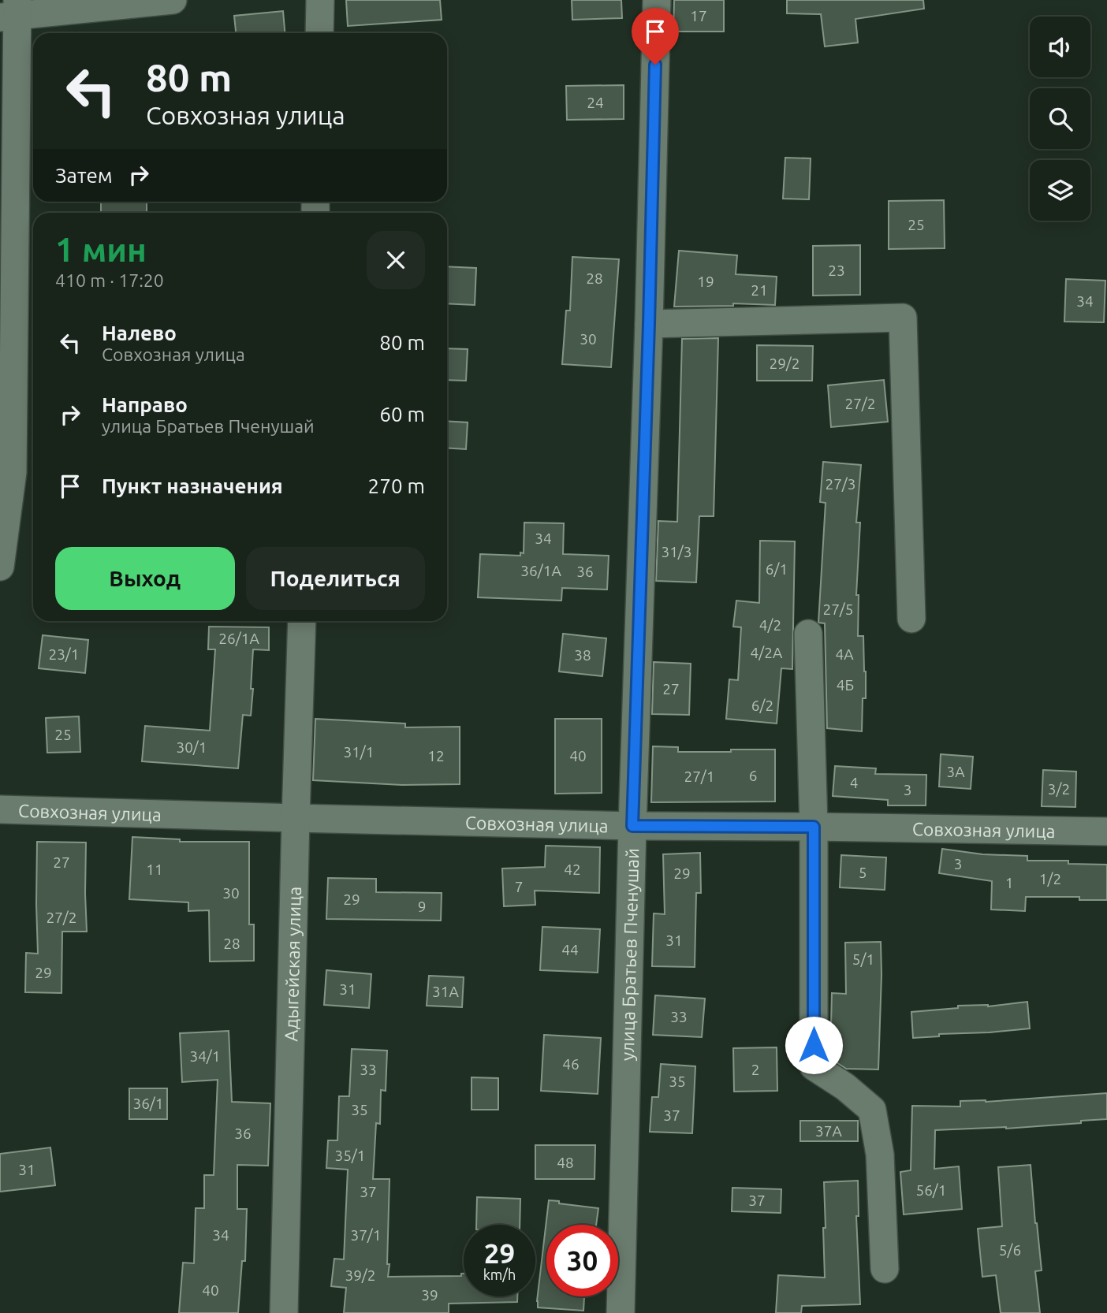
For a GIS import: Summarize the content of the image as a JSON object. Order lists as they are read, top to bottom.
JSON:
{
  "streets": {
    "street": ["Совхозная улица", "улица Братьев Пченушай", "Адыгейская улица"]
  },
  "crossings": [
    ["Совхозная улица", "улица Братьев Пченушай"],
    ["Совхозная улица", "Адыгейская улица"]
  ],
  "house_numbers": [
    "17",
    "24",
    "25",
    "23",
    "28",
    "19",
    "21",
    "34",
    "30",
    "29/2",
    "27/2",
    "27/3",
    "34",
    "31/3",
    "6/1",
    "36/1А",
    "36",
    "27/5",
    "4/2",
    "26/1А",
    "4/2А",
    "23/1",
    "4А",
    "38",
    "4Б",
    "27",
    "6/2",
    "25",
    "30/1",
    "31/1",
    "12",
    "40",
    "3А",
    "6",
    "27/1",
    "4",
    "3/2",
    "3",
    "27",
    "3",
    "11",
    "42",
    "5",
    "29",
    "1/2",
    "1",
    "7",
    "30",
    "29",
    "9",
    "27/2",
    "31",
    "28",
    "44",
    "5/1",
    "29",
    "31",
    "31А",
    "33",
    "34/1",
    "46",
    "33",
    "2",
    "35",
    "36/1",
    "35",
    "37",
    "37А",
    "36",
    "35/1",
    "48",
    "31",
    "56/1",
    "37",
    "37",
    "34",
    "37/1",
    "5/6",
    "39/2",
    "40",
    "39"
  ],
  "page": {
    "turn": ["80 m", "Совхозная улица"],
    "then": "Затем",
    "heading": ["1 мин", "410 m · 17:20"],
    "list": [
      {
        "name": "Налево",
        "note": "Совхозная улица",
        "value": "80 m"
      },
      {
        "name": "Направо",
        "note": "улица Братьев Пченушай",
        "value": "60 m"
      },
      {
        "name": "Пункт назначения",
        "value": "270 m"
      }
    ],
    "buttons": ["Выход", "Поделиться"],
    "speed": "29 km/h",
    "limit": "30"
  }
}
